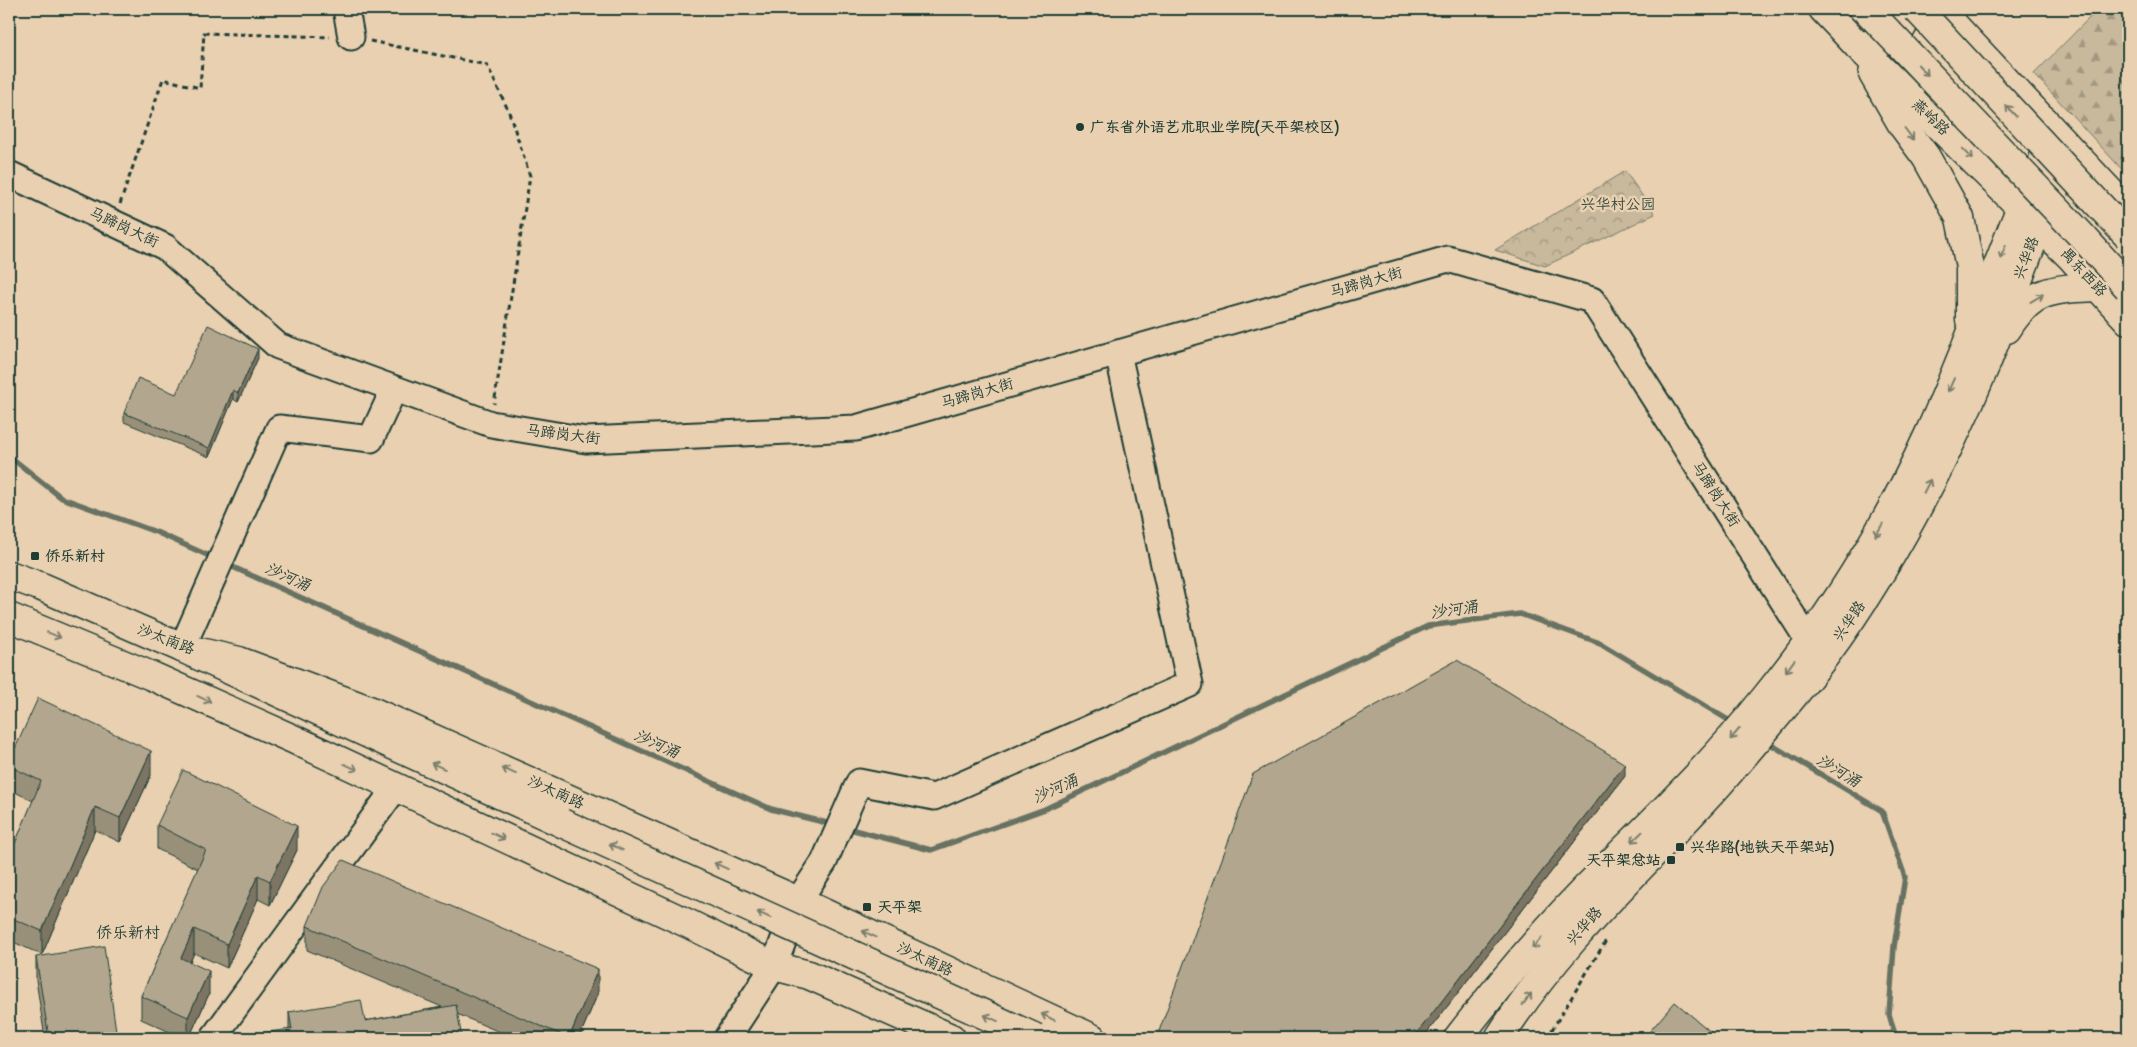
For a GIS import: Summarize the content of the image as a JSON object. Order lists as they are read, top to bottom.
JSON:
{
  "streets": {
    "main road": [
      "燕岭路",
      "兴华路",
      "禺东西路",
      "沙太南路"
    ],
    "street": ["马蹄岗大街"]
  },
  "crossings": [
    ["燕岭路", "兴华路"],
    ["燕岭路", "禺东西路"],
    ["马蹄岗大街", "兴华路"],
    ["兴华路", "禺东西路"]
  ],
  "districts": ["侨乐新村"],
  "water": ["沙河涌"],
  "parks": ["兴华村公园"],
  "places": {
    "other": ["广东省外语艺术职业学院(天平架校区)"],
    "transit": [
      "侨乐新村",
      "兴华路(地铁天平架站)",
      "天平架总站",
      "天平架"
    ]
  }
}
